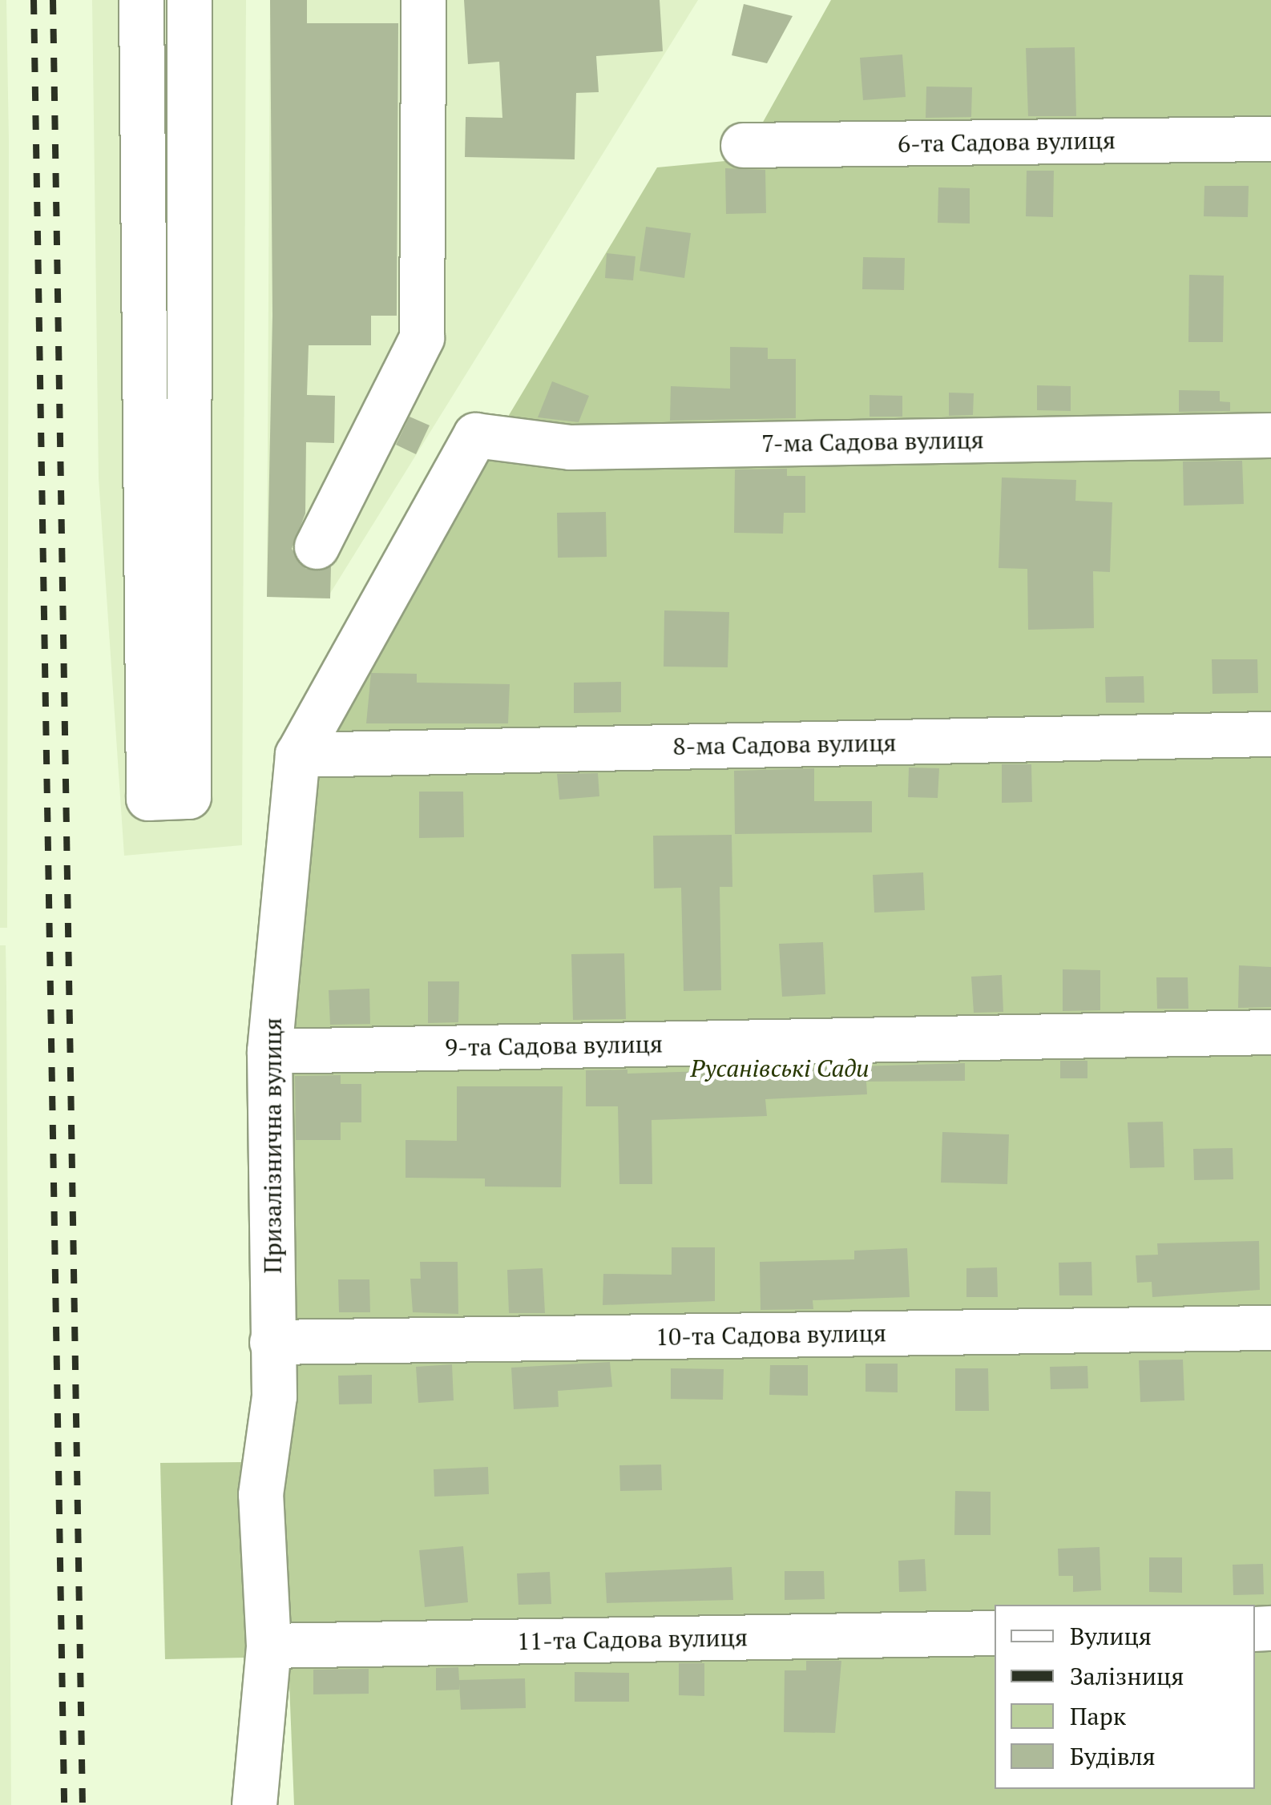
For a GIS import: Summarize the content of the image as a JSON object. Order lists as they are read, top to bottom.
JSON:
{
  "streets": {
    "street": [
      "6-та Садова вулиця",
      "7-ма Садова вулиця",
      "8-ма Садова вулиця",
      "9-та Садова вулиця",
      "Призалізнична вулиця",
      "10-та Садова вулиця",
      "11-та Садова вулиця"
    ]
  },
  "crossings": [
    ["7-ма Садова вулиця", "Призалізнична вулиця"],
    ["8-ма Садова вулиця", "Призалізнична вулиця"],
    ["9-та Садова вулиця", "Призалізнична вулиця"],
    ["Призалізнична вулиця", "10-та Садова вулиця"],
    ["Призалізнична вулиця", "11-та Садова вулиця"]
  ],
  "parks": ["Русанівські Сади"],
  "legend": [
    "Вулиця",
    "Залізниця",
    "Парк",
    "Будівля"
  ]
}
